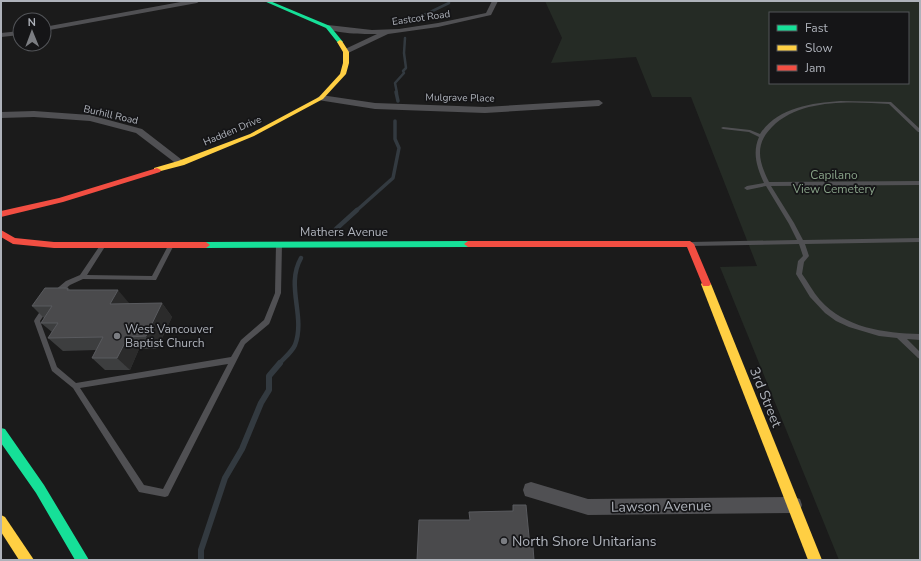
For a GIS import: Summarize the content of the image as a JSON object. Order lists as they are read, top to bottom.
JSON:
{
  "streets": {
    "main road": ["Hadden Drive", "Mathers Avenue", "3rd Street"],
    "street": [
      "Eastcot Road",
      "Mulgrave Place",
      "Burhill Road",
      "Lawson Avenue"
    ]
  },
  "crossings": [
    ["Eastcot Road", "Hadden Drive"],
    ["Mulgrave Place", "Hadden Drive"],
    ["Burhill Road", "Hadden Drive"],
    ["Mathers Avenue", "3rd Street"],
    ["3rd Street", "Lawson Avenue"]
  ],
  "parks": ["Capilano View Cemetery"],
  "places": ["West Vancouver Baptist Church", "North Shore Unitarians"],
  "legend": ["Fast", "Slow", "Jam"],
  "north": "top"
}
